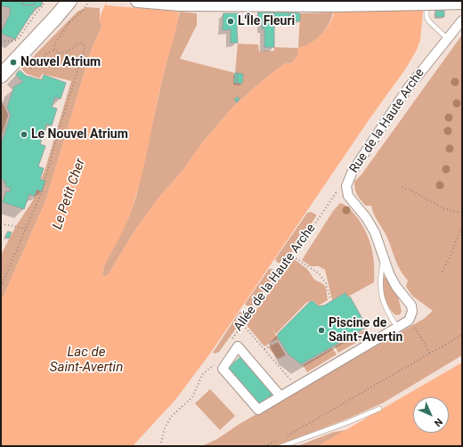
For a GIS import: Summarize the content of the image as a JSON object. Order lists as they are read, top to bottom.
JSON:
{
  "streets": {
    "street": ["Rue de la Haute Arche"],
    "path": ["Allée de la Haute Arche"]
  },
  "water": ["Le Petit Cher", "Lac de Saint-Avertin"],
  "places": [
    "L'Île Fleuri",
    "Nouvel Atrium",
    "Le Nouvel Atrium",
    "Piscine de Saint-Avertin"
  ],
  "north": "bottom right"
}
